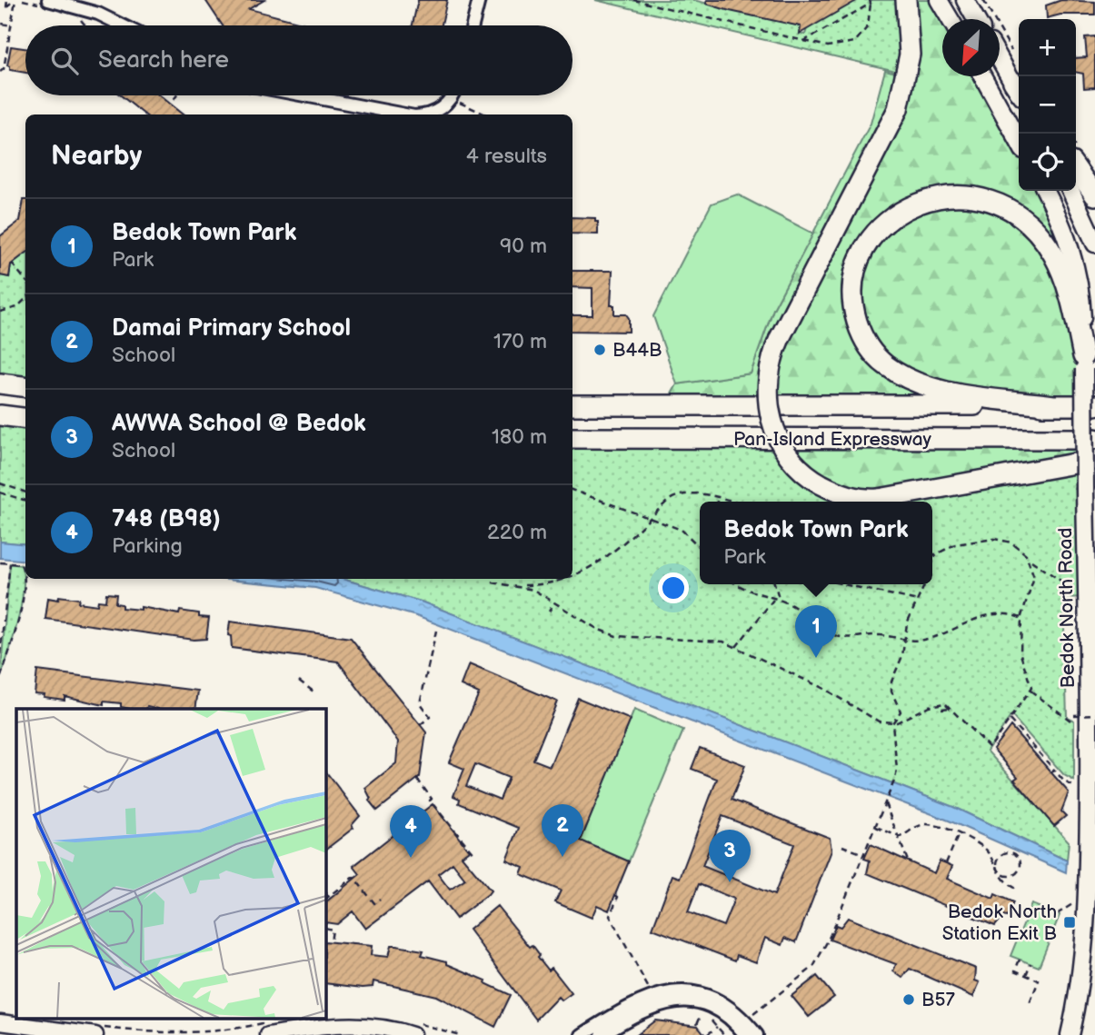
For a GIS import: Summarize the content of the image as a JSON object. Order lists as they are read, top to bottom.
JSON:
{
  "streets": {
    "highway": ["Pan-Island Expressway"],
    "main road": ["Bedok North Road"]
  },
  "places": {
    "other": ["B44B", "B57"],
    "transit": ["Bedok North Station Exit B"]
  },
  "north": "bottom left",
  "page": {
    "map_buttons": ["+", "−"],
    "search": "Search here",
    "heading": ["Nearby", "4 results"],
    "list": [
      {
        "mark": "1",
        "name": "Bedok Town Park",
        "note": "Park",
        "value": "90 m"
      },
      {
        "mark": "2",
        "name": "Damai Primary School",
        "note": "School",
        "value": "170 m"
      },
      {
        "mark": "3",
        "name": "AWWA School @ Bedok",
        "note": "School",
        "value": "180 m"
      },
      {
        "mark": "4",
        "name": "748 (B98)",
        "note": "Parking",
        "value": "220 m"
      }
    ],
    "popup": ["Bedok Town Park", "Park"],
    "pins": [
      "1",
      "2",
      "4",
      "3"
    ]
  }
}
